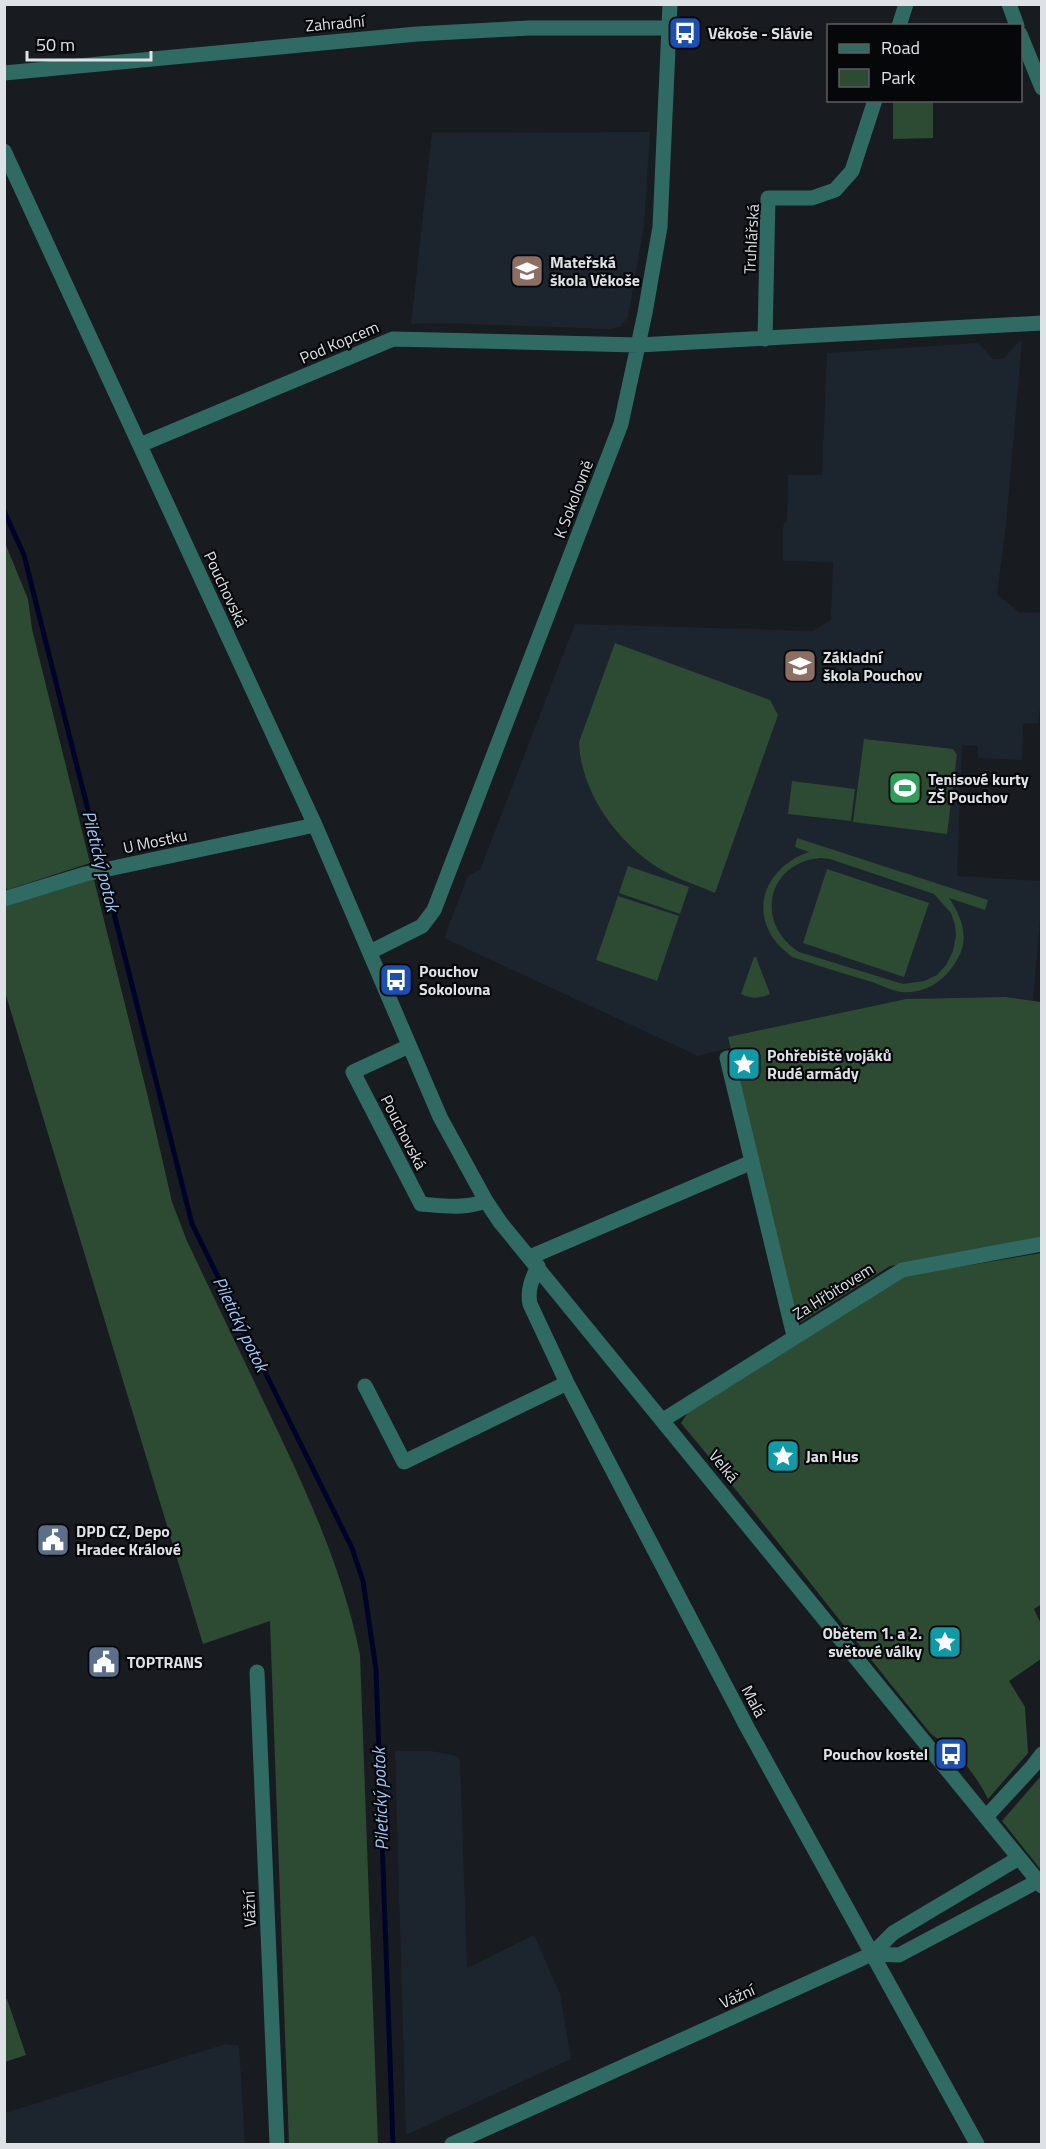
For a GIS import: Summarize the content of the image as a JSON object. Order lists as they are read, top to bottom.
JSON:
{
  "streets": {
    "street": [
      "Zahradní",
      "Truhlářská",
      "Pod Kopcem",
      "K Sokolovně",
      "Pouchovská",
      "U Mostku",
      "Za Hřbitovem",
      "Velká",
      "Malá",
      "Vážní"
    ]
  },
  "crossings": [
    ["Zahradní", "K Sokolovně"],
    ["Pod Kopcem", "K Sokolovně"],
    ["Pod Kopcem", "Pouchovská"],
    ["K Sokolovně", "Pouchovská"],
    ["Pouchovská", "U Mostku"],
    ["Pouchovská", "Velká"],
    ["Pouchovská", "Malá"],
    ["Za Hřbitovem", "Velká"],
    ["Velká", "Malá"],
    ["Velká", "Vážní"],
    ["Malá", "Vážní"]
  ],
  "water": ["Piletický potok"],
  "places": {
    "bus stop": ["Věkoše - Slávie", "Pouchov Sokolovna", "Pouchov kostel"],
    "school or university": ["Mateřská škola Věkoše", "Základní škola Pouchov"],
    "sports": ["Tenisové kurty ZŠ Pouchov"],
    "place": ["Pohřebiště vojáků Rudé armády", "Jan Hus", "Obětem 1. a 2. světové války"],
    "public building": ["DPD CZ, Depo Hradec Králové", "TOPTRANS"]
  },
  "legend": ["Road", "Park"],
  "scale_bar": "50 m"
}
